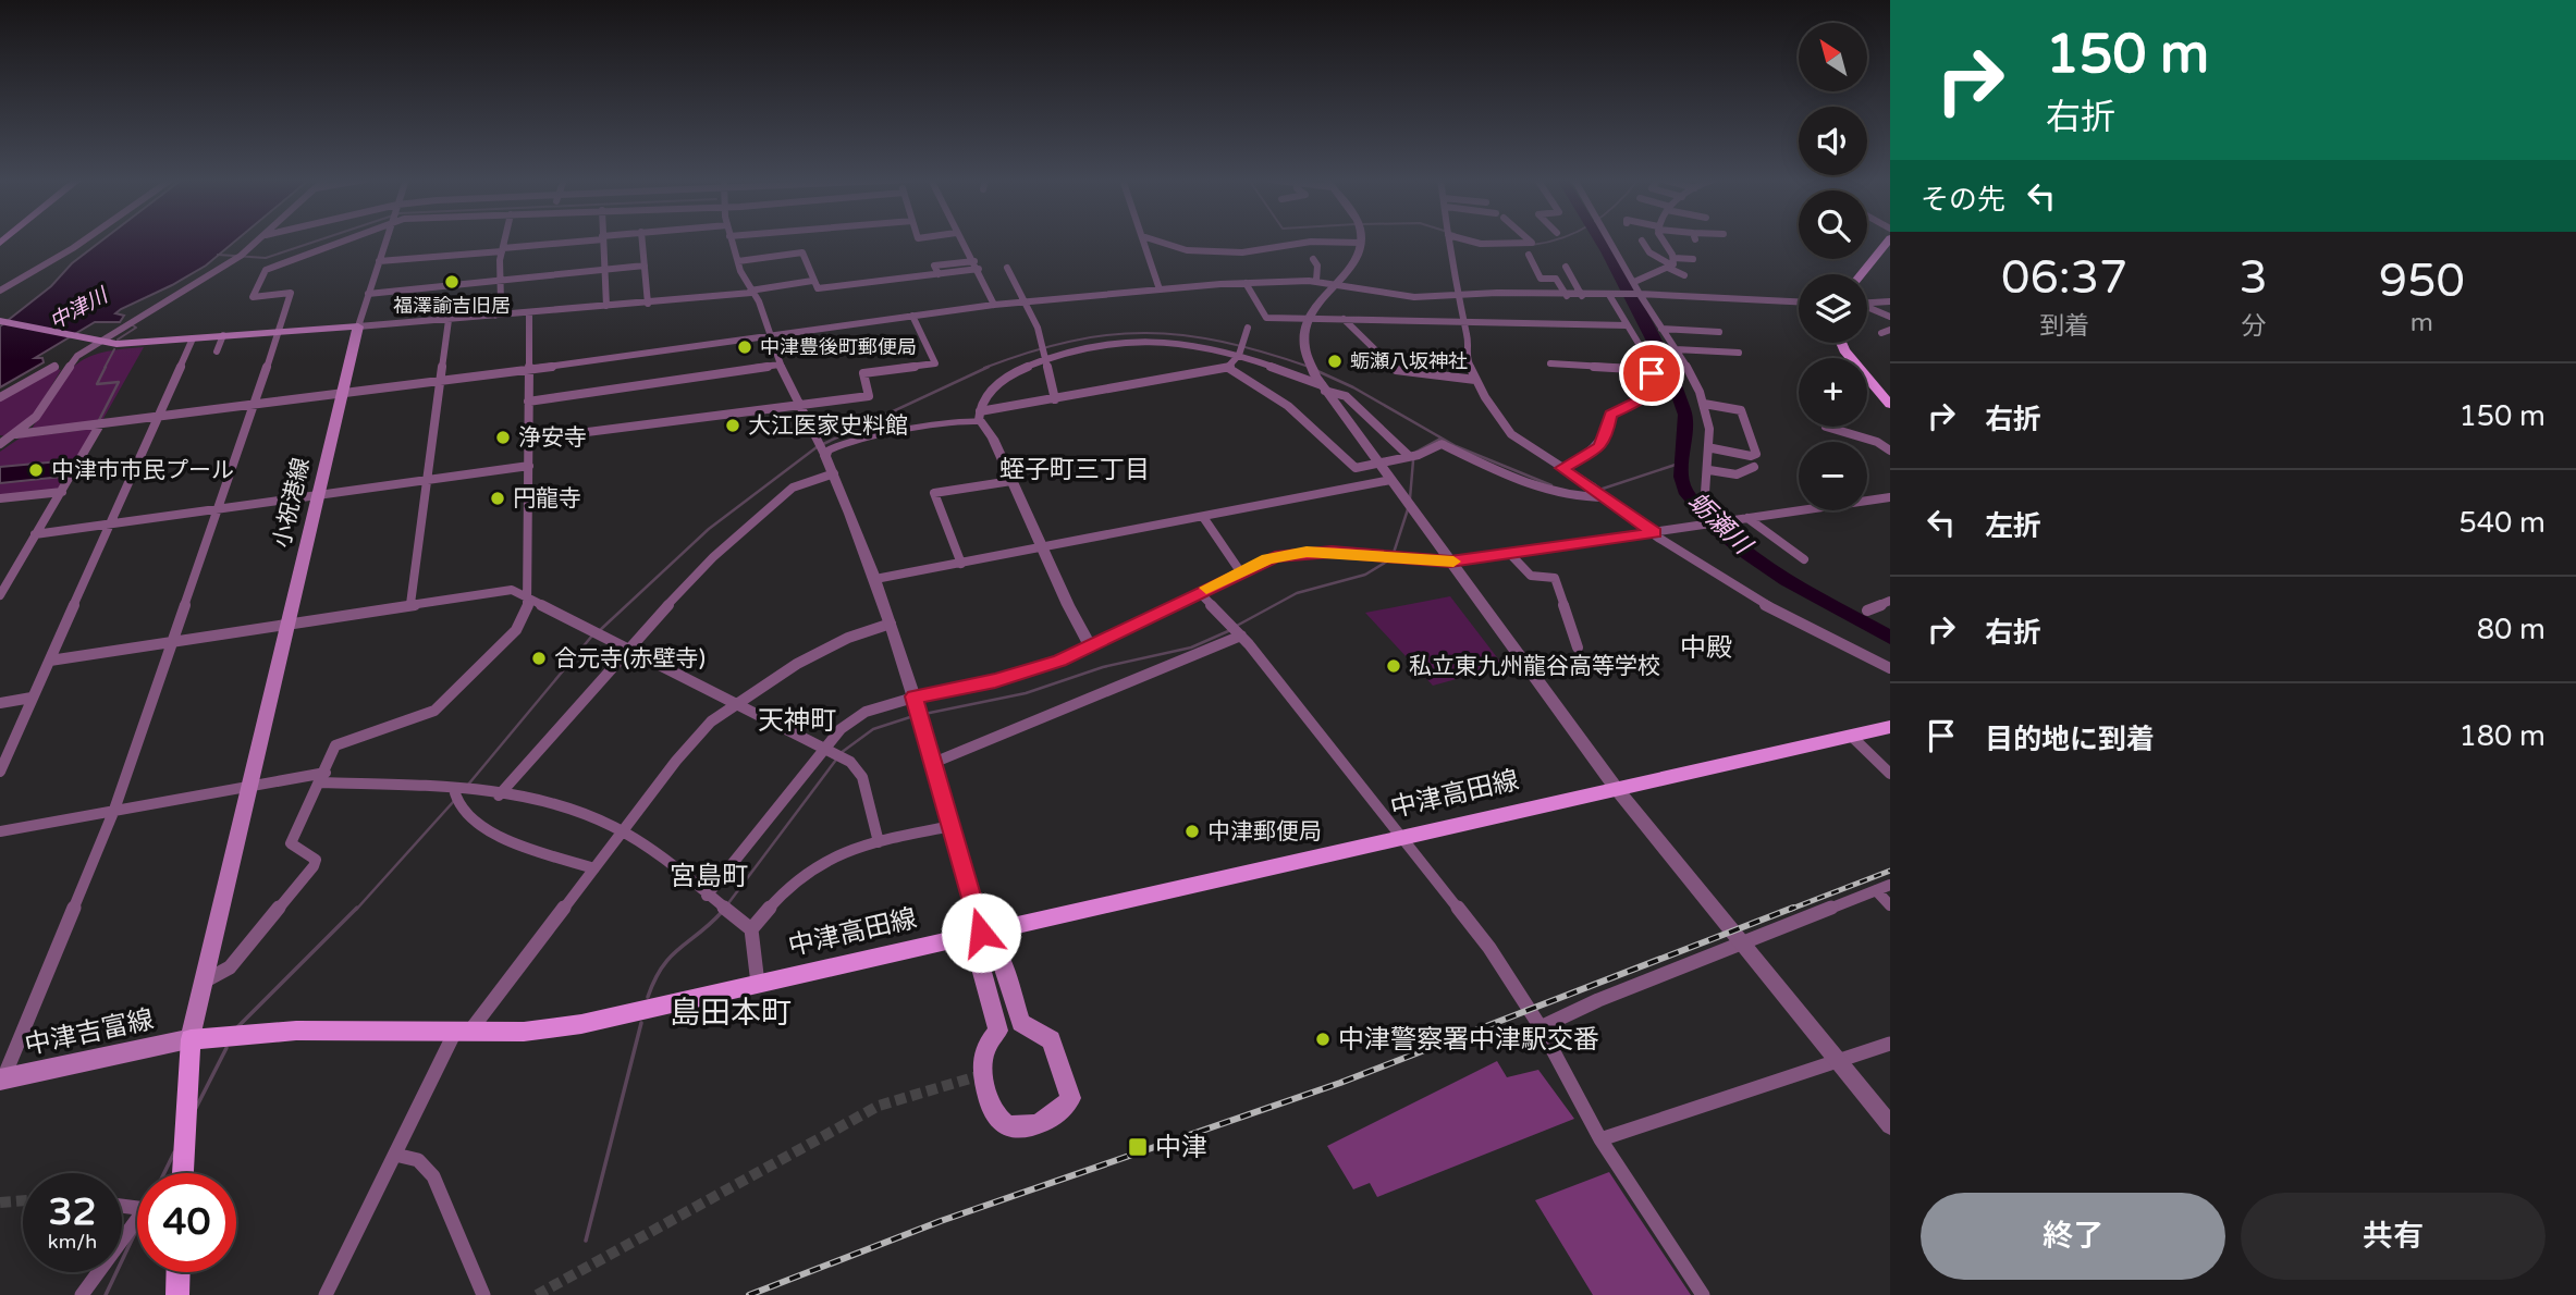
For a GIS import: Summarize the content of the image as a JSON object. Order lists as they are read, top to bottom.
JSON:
{
  "streets": {
    "main road": ["小祝港線", "中津高田線", "中津吉富線"]
  },
  "crossings": [
    ["小祝港線", "中津高田線"],
    ["小祝港線", "中津吉富線"],
    ["中津高田線", "中津吉富線"]
  ],
  "districts": [
    "蛭子町三丁目",
    "中殿",
    "天神町",
    "宮島町",
    "島田本町"
  ],
  "water": ["中津川", "蛎瀬川"],
  "places": {
    "other": [
      "福澤諭吉旧居",
      "中津豊後町郵便局",
      "蛎瀬八坂神社",
      "大江医家史料館",
      "浄安寺",
      "中津市市民プール",
      "円龍寺",
      "合元寺(赤壁寺)",
      "私立東九州龍谷高等学校",
      "中津郵便局",
      "中津警察署中津駅交番"
    ],
    "transit": ["中津"]
  },
  "north": "top left",
  "page": {
    "turn": ["150 m", "右折"],
    "map_buttons": ["+", "−"],
    "then": "その先",
    "eta": [
      "06:37",
      "到着",
      "3",
      "分",
      "950",
      "m"
    ],
    "list": [
      {
        "name": "右折",
        "value": "150 m"
      },
      {
        "name": "左折",
        "value": "540 m"
      },
      {
        "name": "右折",
        "value": "80 m"
      },
      {
        "name": "目的地に到着",
        "value": "180 m"
      }
    ],
    "speed": "32 km/h",
    "limit": "40",
    "buttons": ["終了", "共有"]
  }
}
